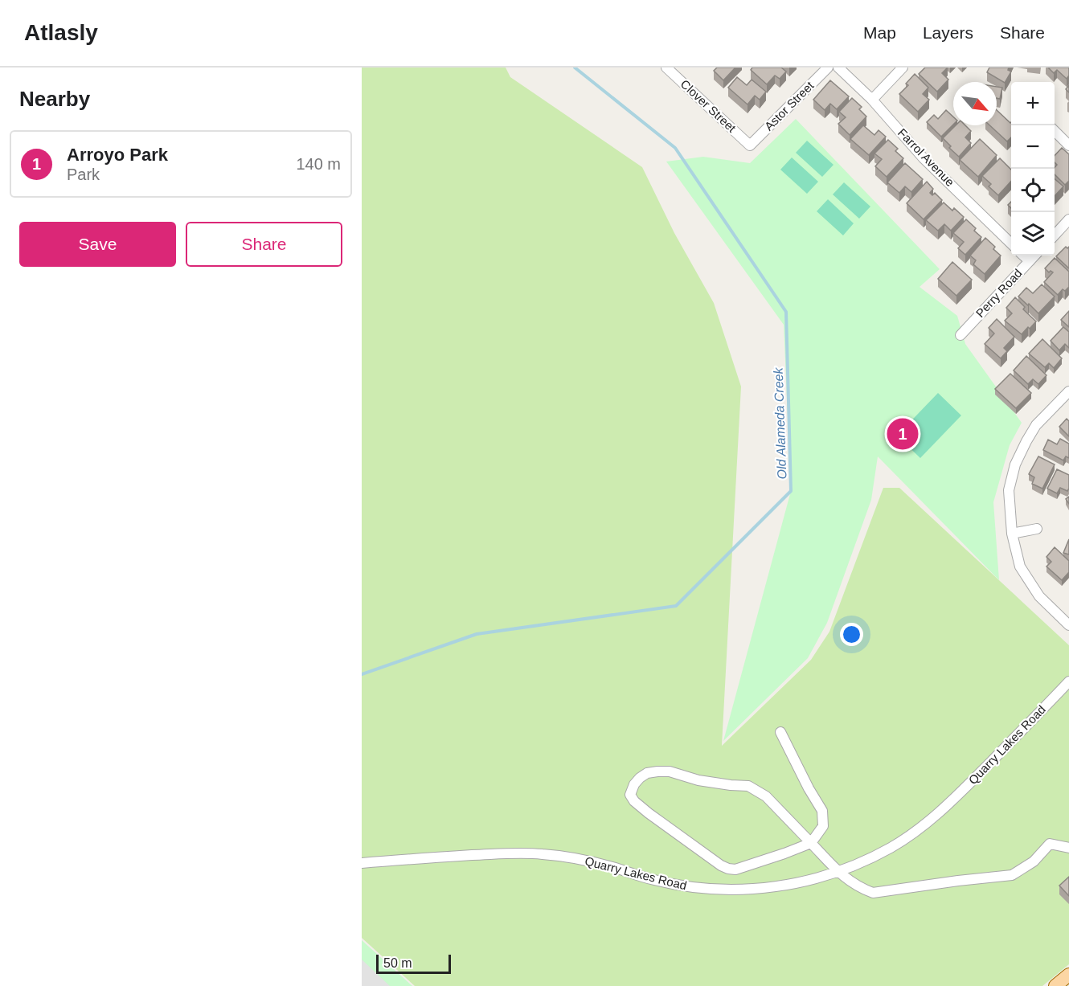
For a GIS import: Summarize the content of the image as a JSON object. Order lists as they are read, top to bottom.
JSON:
{
  "streets": {
    "street": [
      "Clover Street",
      "Astor Street",
      "Farrol Avenue",
      "Perry Road",
      "Quarry Lakes Road"
    ]
  },
  "crossings": [
    ["Clover Street", "Astor Street"]
  ],
  "water": ["Old Alameda Creek"],
  "scale_bar": "50 m",
  "north": "bottom right",
  "page": {
    "header": "Atlasly",
    "nav": ["Map", "Layers", "Share"],
    "heading": "Nearby",
    "map_buttons": ["+", "−"],
    "list": [
      {
        "mark": "1",
        "name": "Arroyo Park",
        "note": "Park",
        "value": "140 m"
      }
    ],
    "buttons": ["Save", "Share"],
    "pins": "1",
    "scale": "50 m"
  }
}
